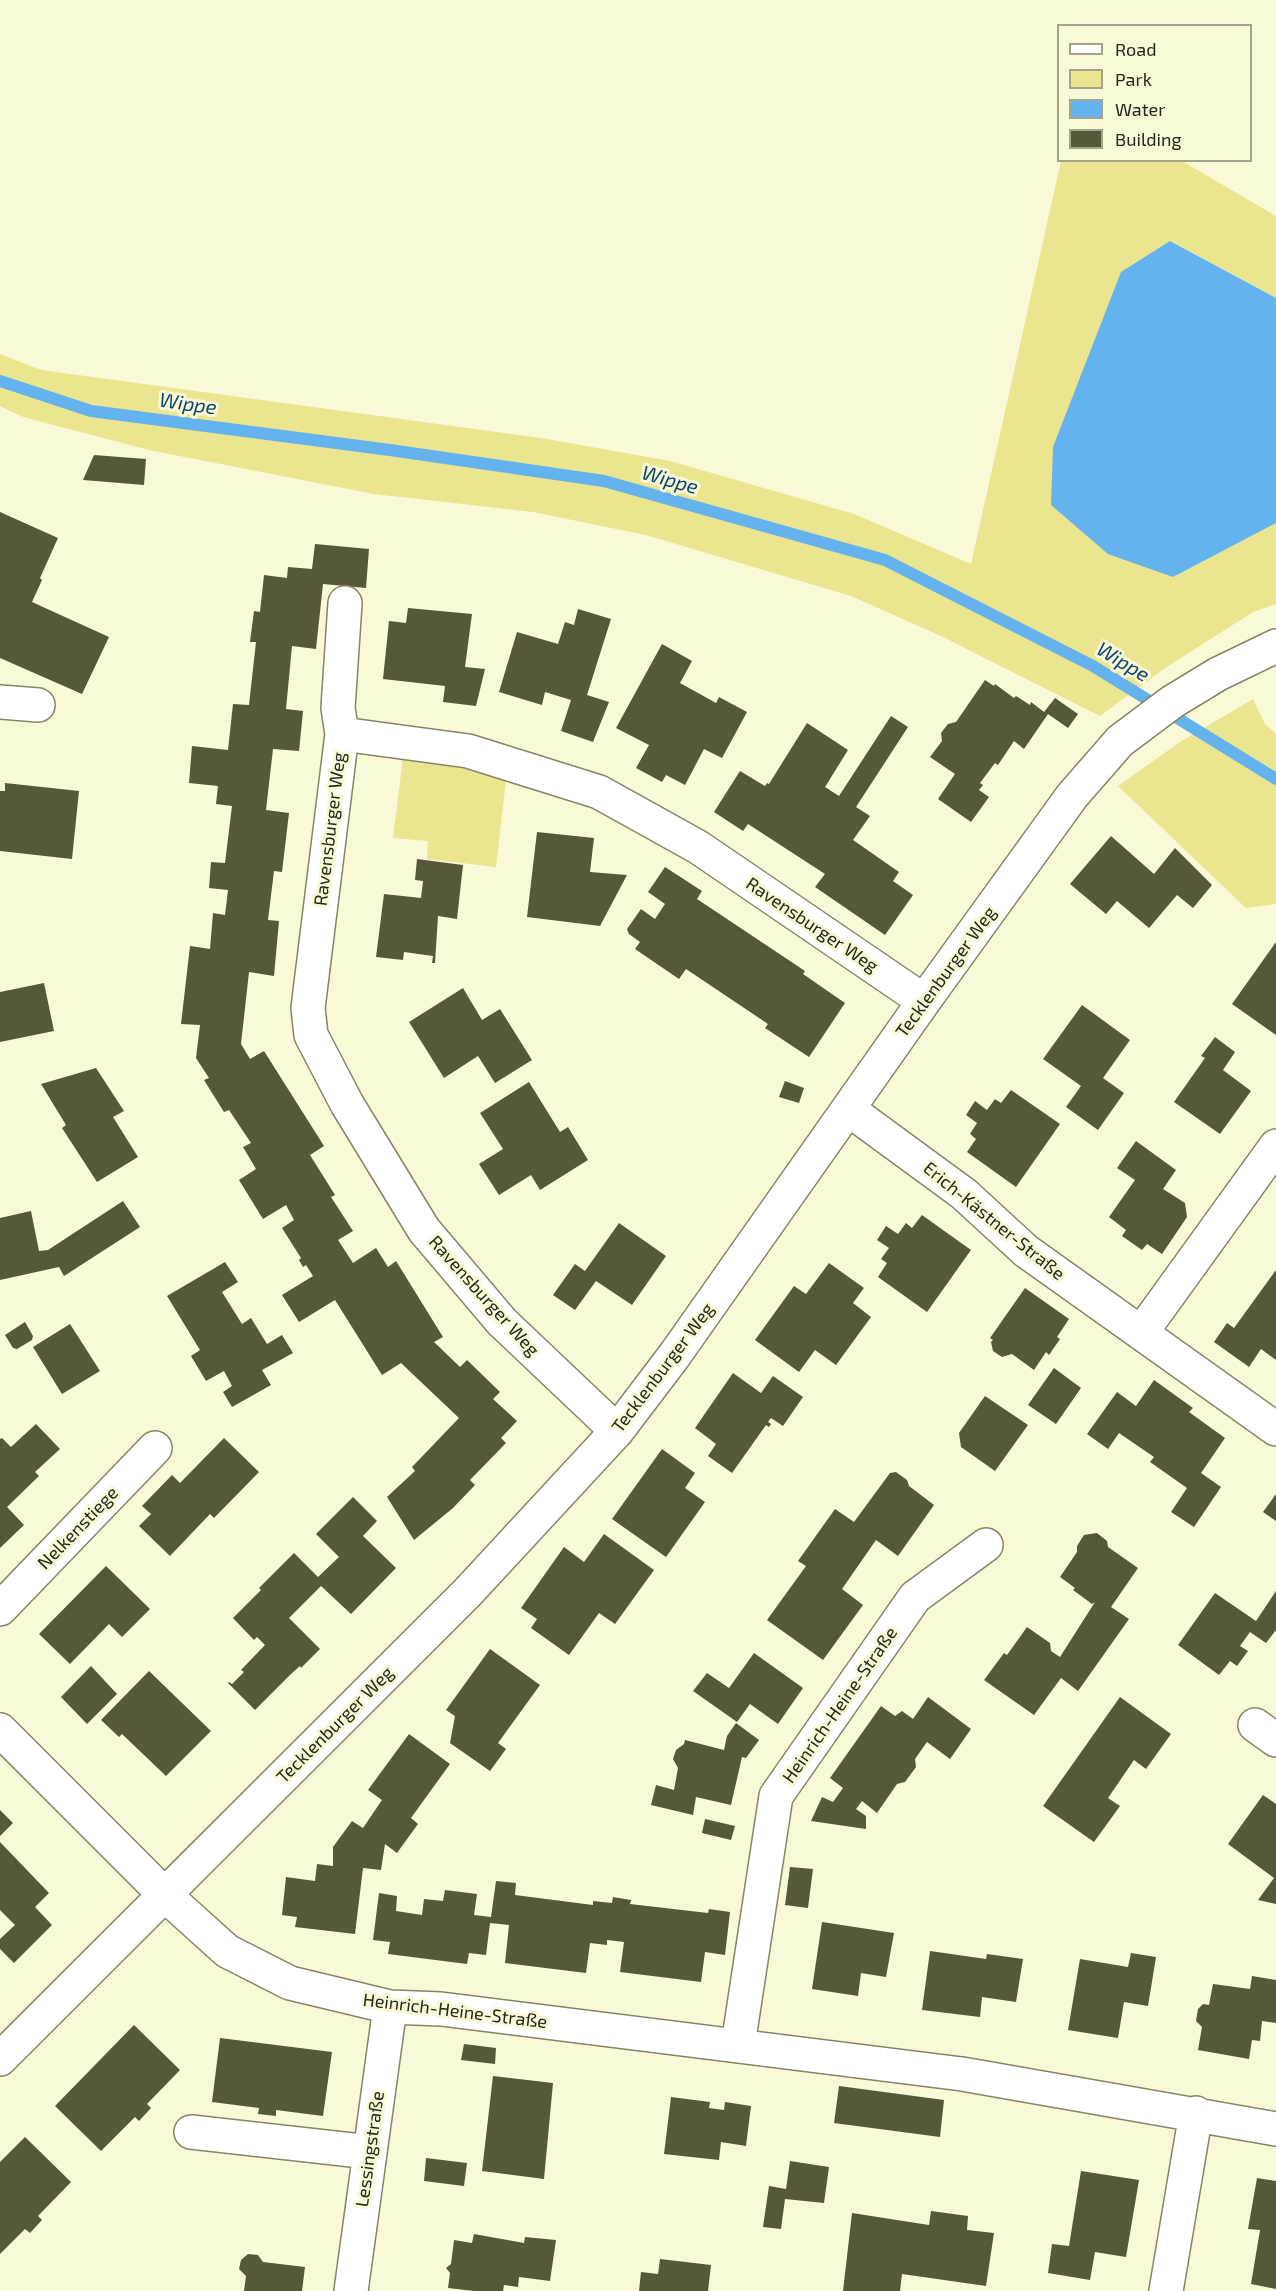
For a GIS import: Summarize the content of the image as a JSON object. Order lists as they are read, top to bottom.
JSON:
{
  "streets": {
    "street": [
      "Ravensburger Weg",
      "Tecklenburger Weg",
      "Erich-Kästner-Straße",
      "Nelkenstiege",
      "Heinrich-Heine-Straße",
      "Lessingstraße"
    ]
  },
  "crossings": [
    ["Ravensburger Weg", "Tecklenburger Weg"],
    ["Tecklenburger Weg", "Erich-Kästner-Straße"],
    ["Tecklenburger Weg", "Heinrich-Heine-Straße"],
    ["Heinrich-Heine-Straße", "Lessingstraße"]
  ],
  "water": ["Wippe"],
  "legend": [
    "Road",
    "Park",
    "Water",
    "Building"
  ]
}
